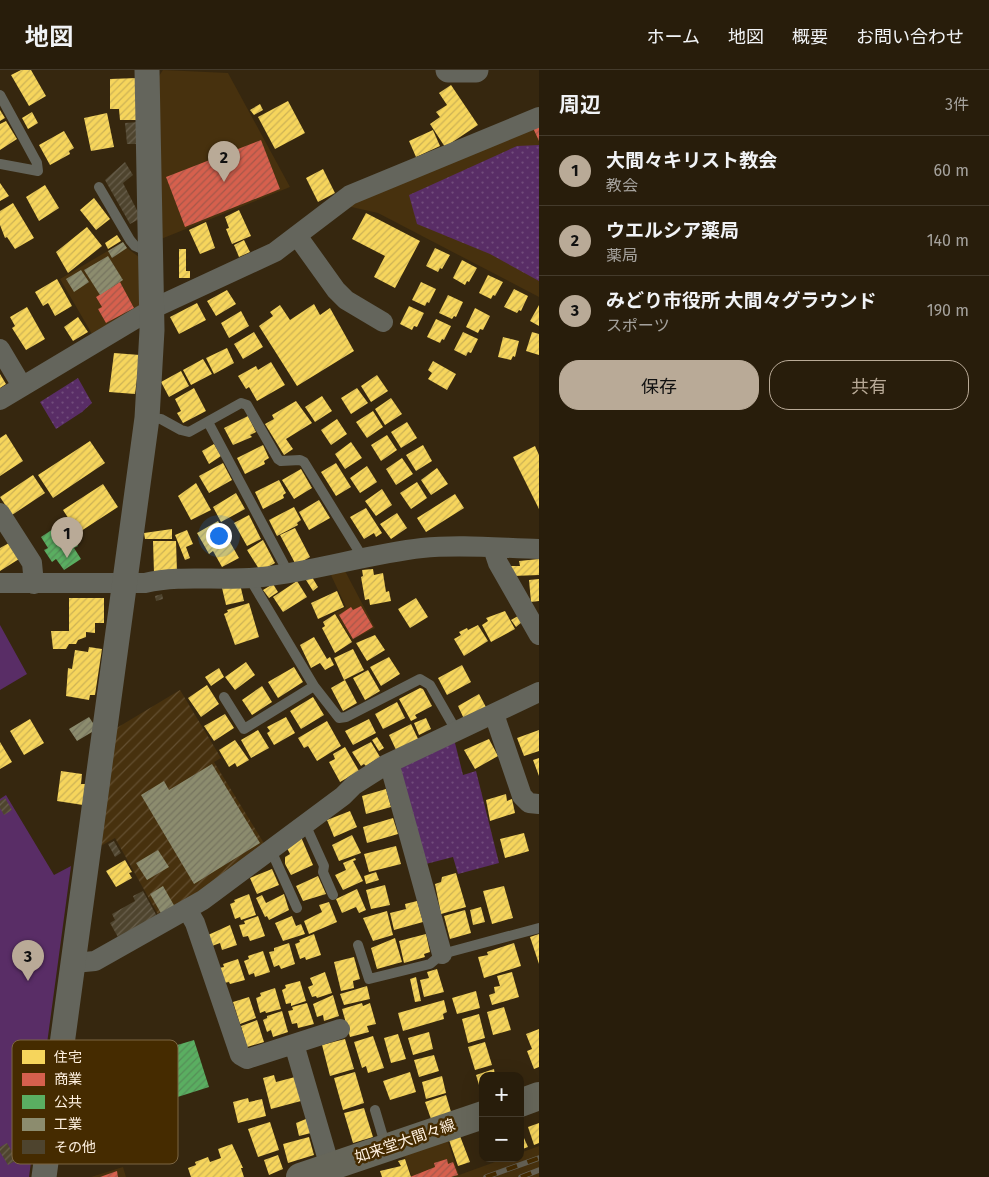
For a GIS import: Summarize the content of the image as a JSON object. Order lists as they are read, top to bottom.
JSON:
{
  "streets": {
    "main road": ["如来堂大間々線"]
  },
  "legend": [
    "住宅",
    "商業",
    "公共",
    "工業",
    "その他"
  ],
  "page": {
    "header": "地図",
    "nav": [
      "ホーム",
      "地図",
      "概要",
      "お問い合わせ"
    ],
    "heading": ["周辺", "3件"],
    "list": [
      {
        "mark": "1",
        "name": "大間々キリスト教会",
        "note": "教会",
        "value": "60 m"
      },
      {
        "mark": "2",
        "name": "ウエルシア薬局",
        "note": "薬局",
        "value": "140 m"
      },
      {
        "mark": "3",
        "name": "みどり市役所 大間々グラウンド",
        "note": "スポーツ",
        "value": "190 m"
      }
    ],
    "pins": ["2", "1", "3"],
    "buttons": ["保存", "共有"],
    "map_buttons": ["+", "−"]
  }
}
